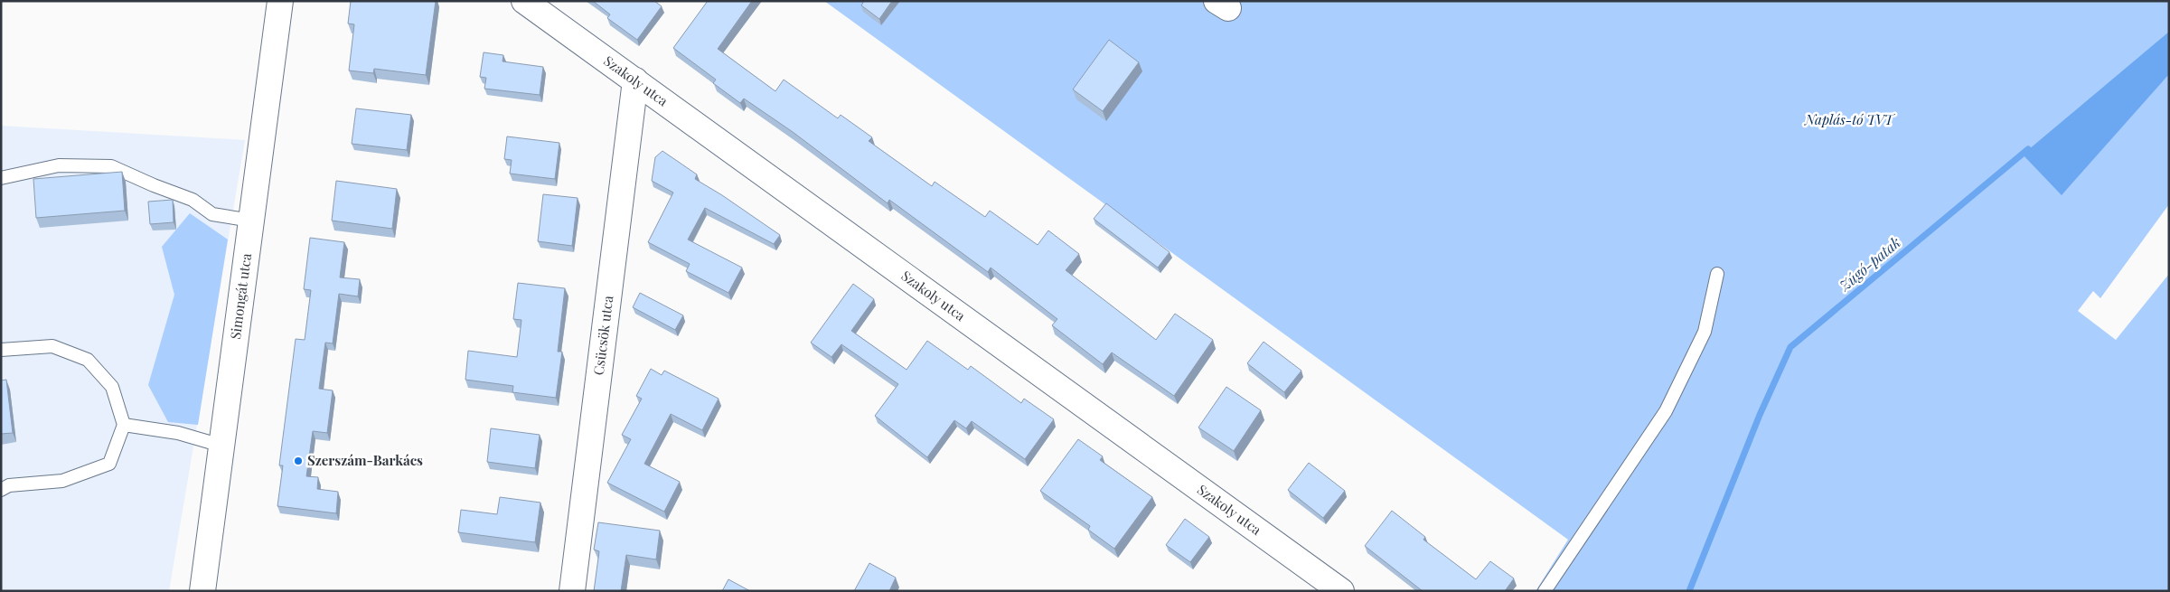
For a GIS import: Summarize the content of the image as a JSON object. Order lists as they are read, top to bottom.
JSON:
{
  "streets": {
    "street": ["Szakoly utca", "Simongát utca", "Csücsök utca"]
  },
  "crossings": [
    ["Szakoly utca", "Csücsök utca"]
  ],
  "water": ["Zúgó-patak"],
  "parks": ["Naplás-tó TVT"],
  "places": ["Szerszám-Barkács"]
}
